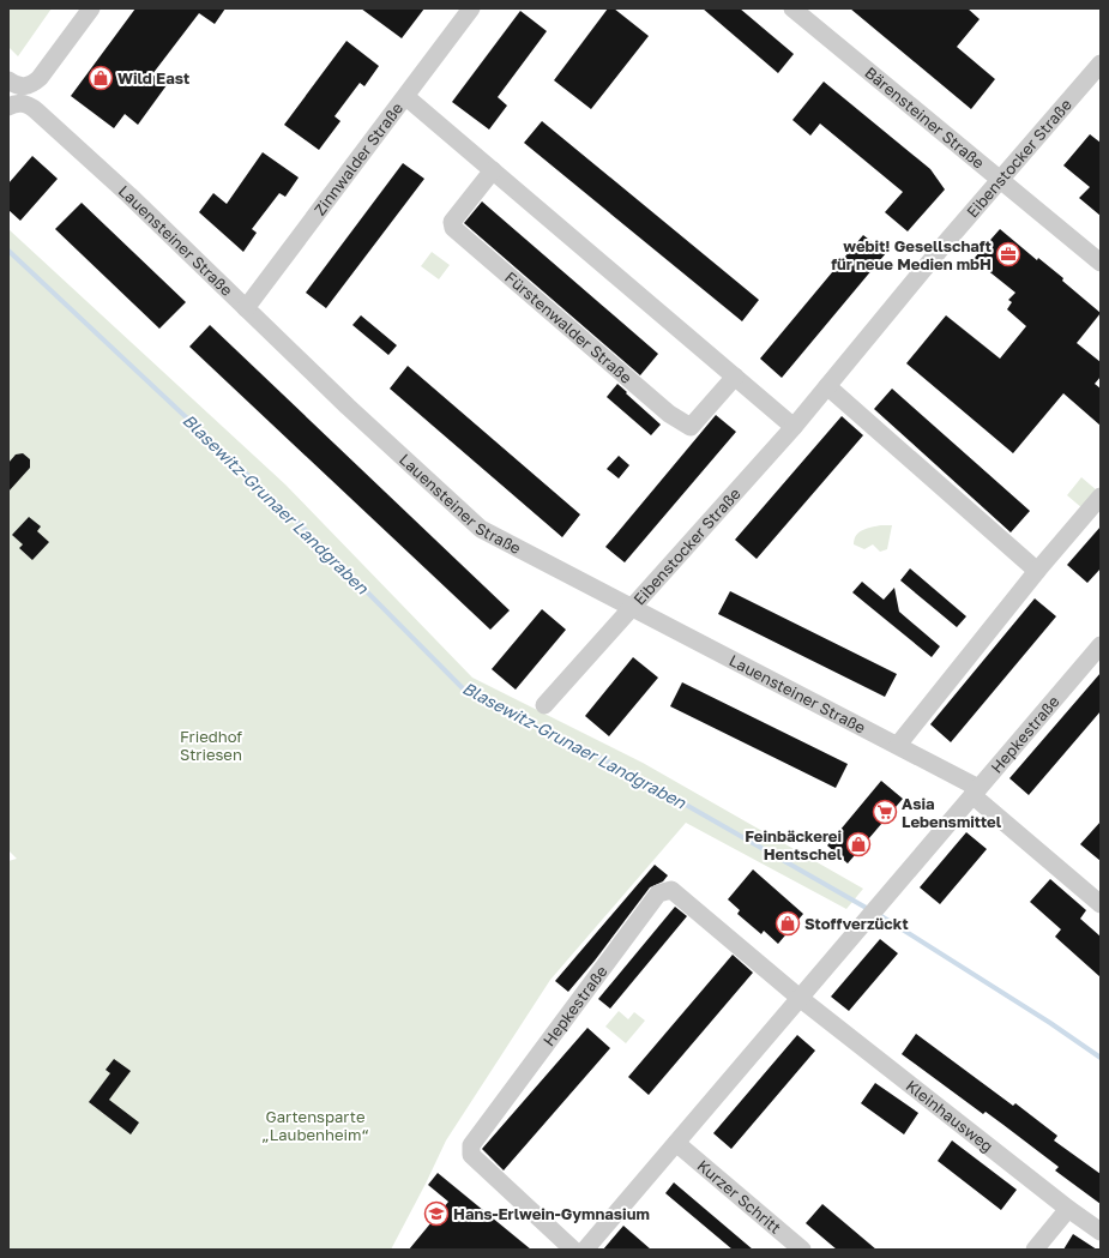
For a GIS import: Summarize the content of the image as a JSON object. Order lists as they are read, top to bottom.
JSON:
{
  "streets": {
    "street": [
      "Bärensteiner Straße",
      "Eibenstocker Straße",
      "Zinnwalder Straße",
      "Lauensteiner Straße",
      "Fürstenwalder Straße",
      "Hepkestraße",
      "Kleinhausweg",
      "Kurzer Schritt"
    ]
  },
  "crossings": [
    ["Bärensteiner Straße", "Eibenstocker Straße"],
    ["Eibenstocker Straße", "Lauensteiner Straße"],
    ["Zinnwalder Straße", "Lauensteiner Straße"],
    ["Lauensteiner Straße", "Hepkestraße"],
    ["Hepkestraße", "Kleinhausweg"],
    ["Hepkestraße", "Kurzer Schritt"]
  ],
  "water": ["Blasewitz‐Grunaer Landgraben"],
  "parks": ["Friedhof Striesen", "Gartensparte „Laubenheim“"],
  "places": {
    "shop": ["Wild East", "Feinbäckerei Hentschel", "Stoffverzückt"],
    "office": ["webit! Gesellschaft für neue Medien mbH"],
    "supermarket": ["Asia Lebensmittel"],
    "school or university": ["Hans-Erlwein-Gymnasium"]
  }
}
